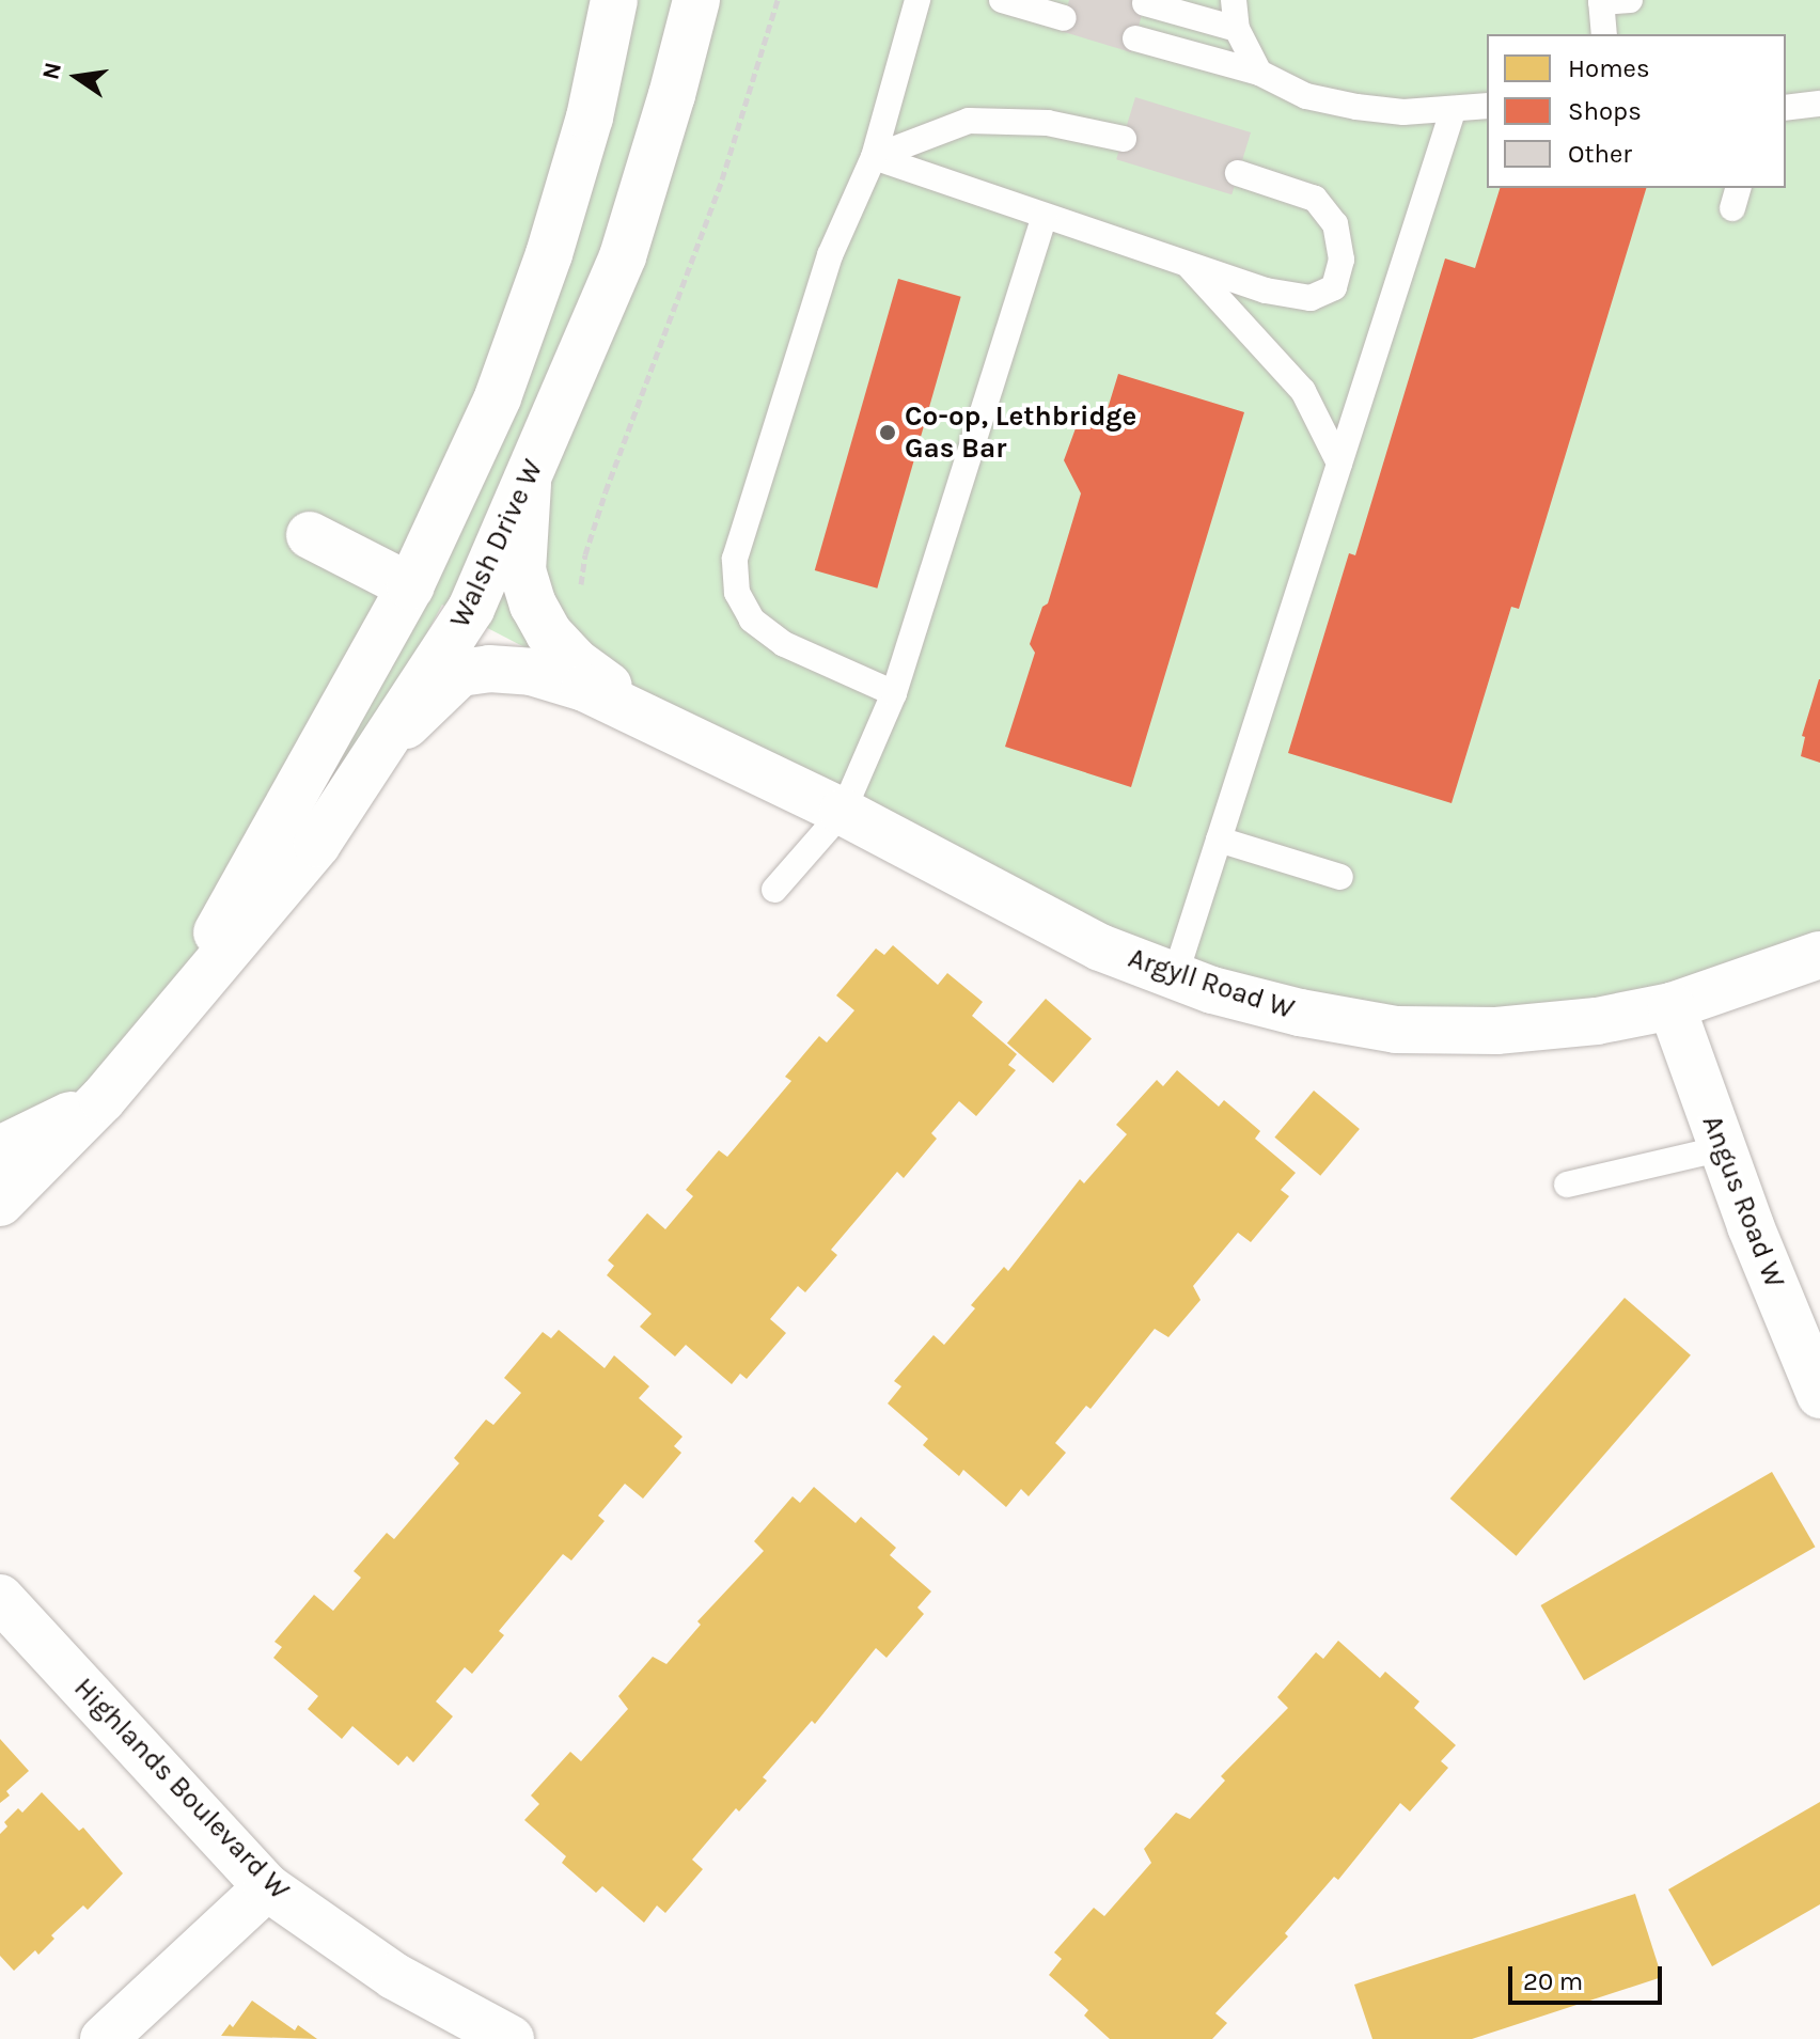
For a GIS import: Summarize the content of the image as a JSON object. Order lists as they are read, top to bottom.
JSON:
{
  "streets": {
    "street": [
      "Walsh Drive W",
      "Argyll Road W",
      "Angus Road W",
      "Highlands Boulevard W"
    ]
  },
  "crossings": [
    ["Argyll Road W", "Angus Road W"]
  ],
  "places": ["Co-op, Lethbridge Gas Bar"],
  "legend": ["Homes", "Shops", "Other"],
  "scale_bar": "20 m",
  "north": "left"
}
